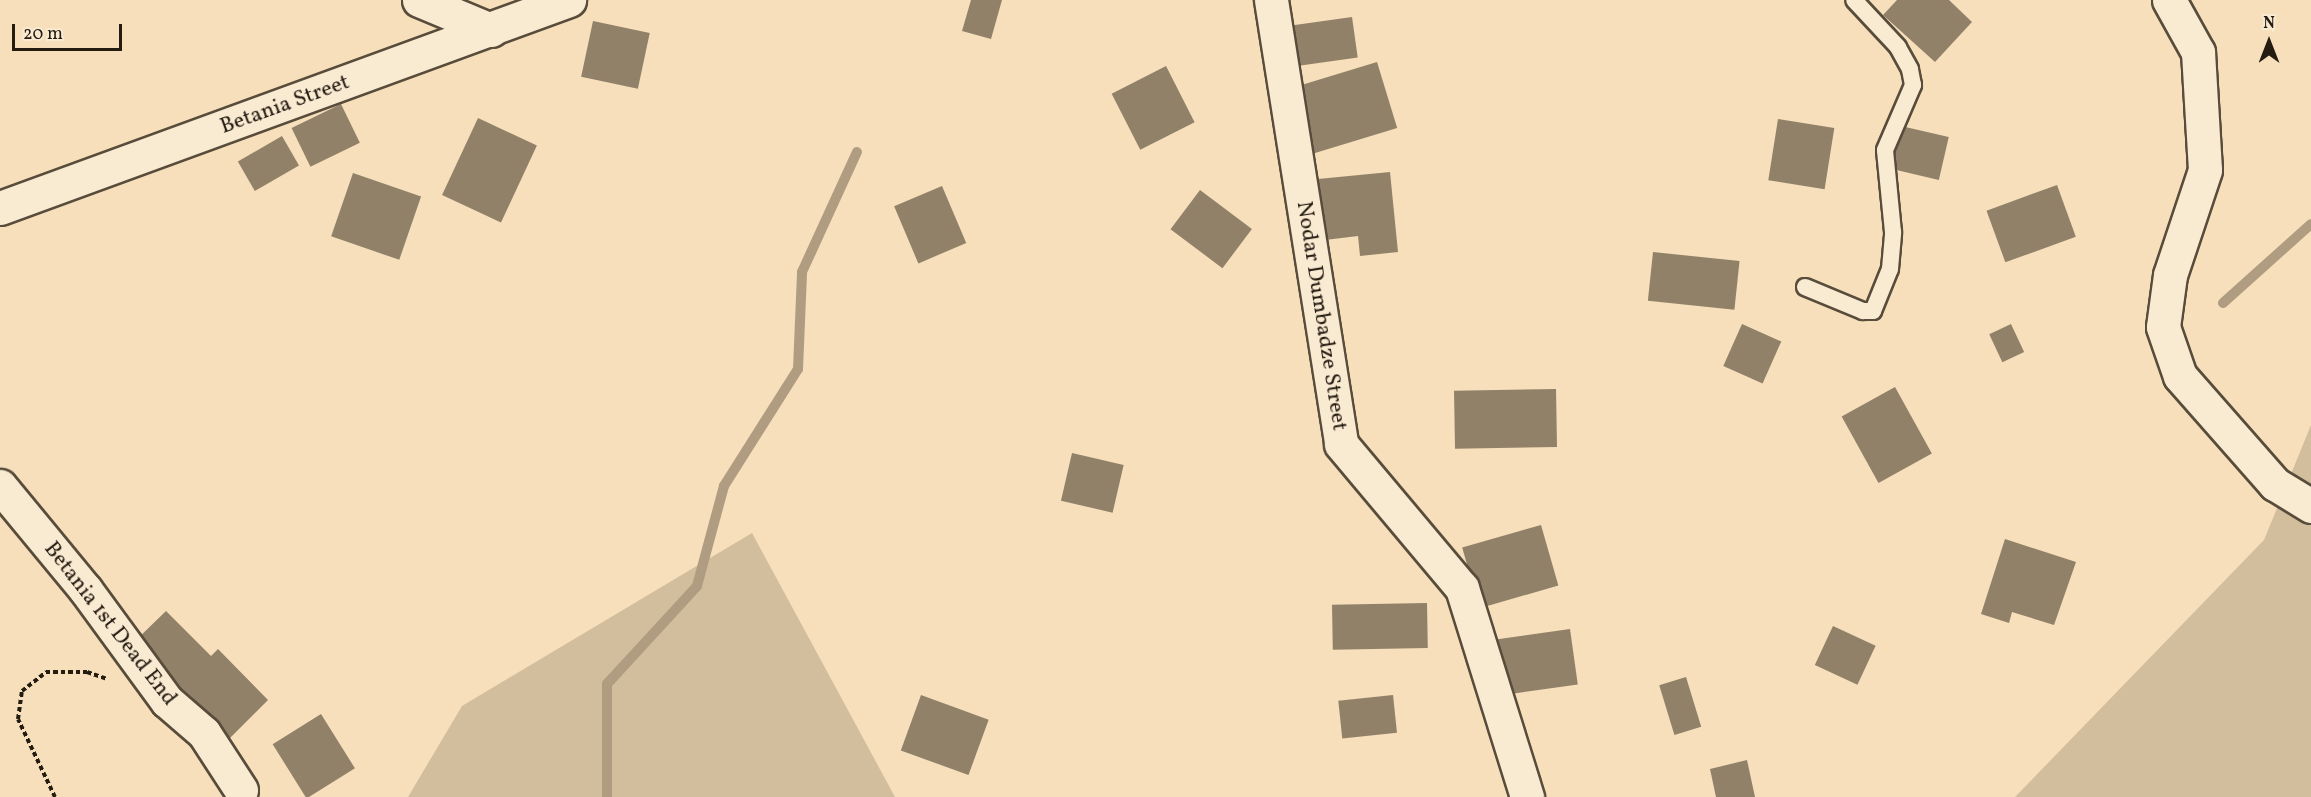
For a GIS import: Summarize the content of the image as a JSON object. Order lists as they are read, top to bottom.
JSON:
{
  "streets": {
    "street": ["Betania Street", "Nodar Dumbadze Street", "Betania 1st Dead End"]
  },
  "scale_bar": "20 m",
  "north": "top"
}
